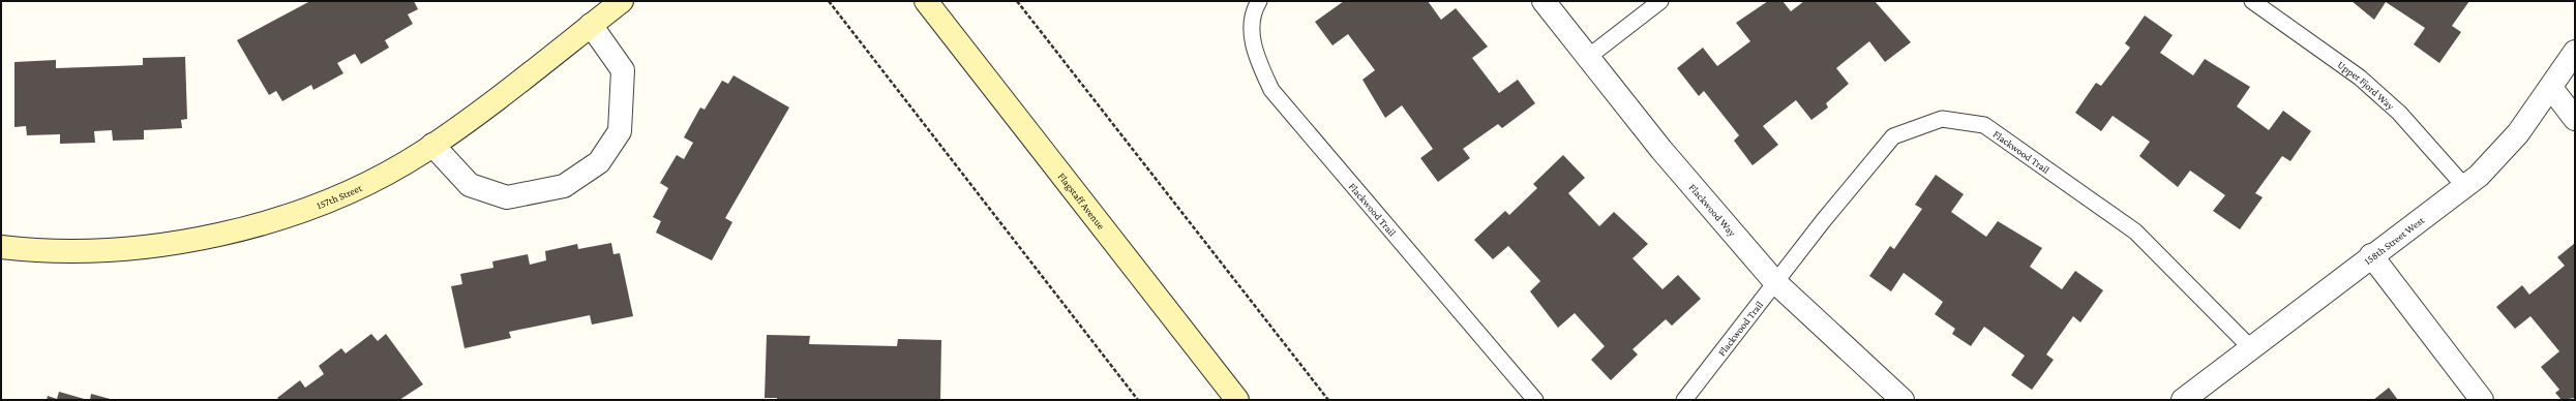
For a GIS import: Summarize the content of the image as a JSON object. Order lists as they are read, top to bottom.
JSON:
{
  "streets": {
    "street": [
      "157th Street",
      "Flagstaff Avenue",
      "Flackwood Way",
      "158th Street West"
    ],
    "lane": ["Upper Fjord Way", "Flackwood Trail"]
  },
  "crossings": [
    ["Upper Fjord Way", "158th Street West"],
    ["Flackwood Trail", "Flackwood Way"],
    ["Flackwood Trail", "158th Street West"]
  ]
}
